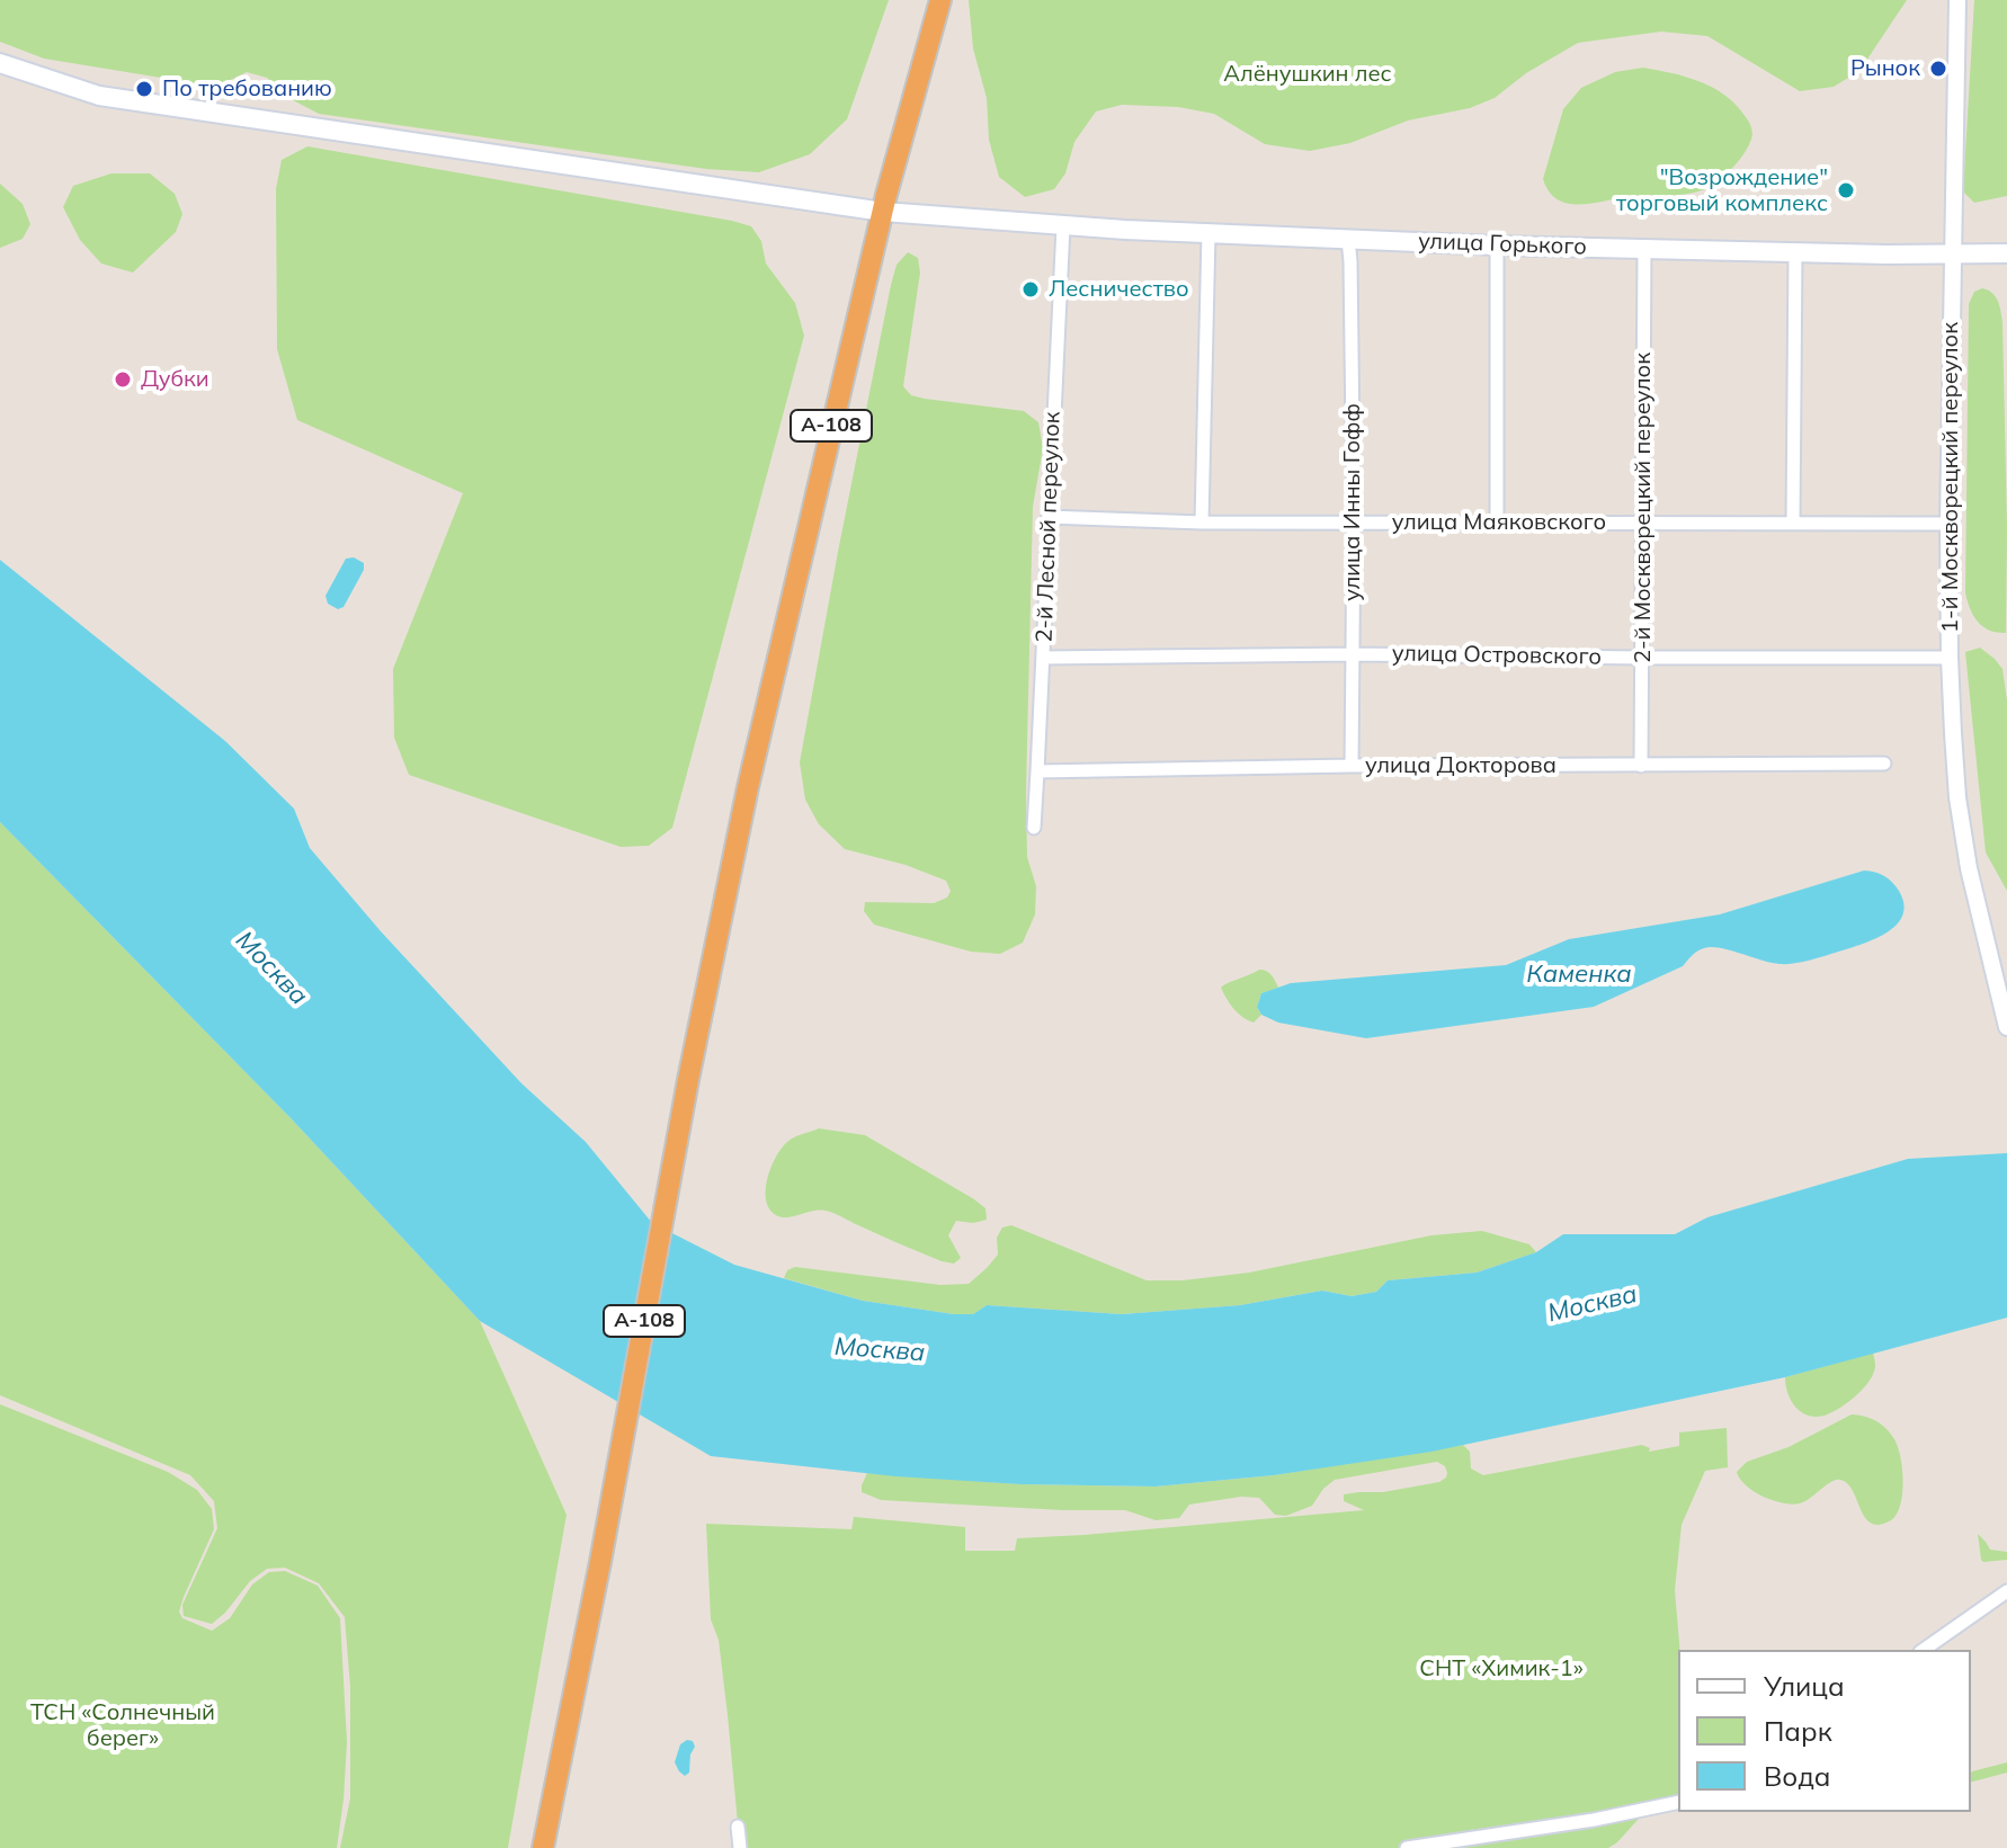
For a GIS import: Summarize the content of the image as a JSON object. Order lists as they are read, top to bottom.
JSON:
{
  "streets": {
    "highway": ["А-108"],
    "main road": ["улица Горького"],
    "street": [
      "1-й Москворецкий переулок",
      "улица Инны Гофф",
      "2-й Москворецкий переулок",
      "улица Маяковского",
      "2-й Лесной переулок",
      "улица Островского",
      "улица Докторова"
    ]
  },
  "crossings": [
    ["улица Горького", "А-108"],
    ["улица Горького", "1-й Москворецкий переулок"],
    ["улица Горького", "улица Инны Гофф"],
    ["улица Горького", "2-й Москворецкий переулок"],
    ["улица Горького", "2-й Лесной переулок"],
    ["1-й Москворецкий переулок", "улица Маяковского"],
    ["1-й Москворецкий переулок", "улица Островского"],
    ["улица Инны Гофф", "улица Маяковского"],
    ["улица Инны Гофф", "улица Островского"],
    ["улица Инны Гофф", "улица Докторова"],
    ["2-й Москворецкий переулок", "улица Маяковского"],
    ["2-й Москворецкий переулок", "улица Островского"],
    ["2-й Москворецкий переулок", "улица Докторова"],
    ["улица Маяковского", "2-й Лесной переулок"],
    ["2-й Лесной переулок", "улица Островского"],
    ["2-й Лесной переулок", "улица Докторова"]
  ],
  "water": ["Москва", "Каменка"],
  "parks": ["Алёнушкин лес", "СНТ «Химик-1»", "ТСН «Солнечный берег»"],
  "places": [
    "Рынок",
    "По требованию",
    "\"Возрождение\" торговый комплекс",
    "Лесничество",
    "Дубки"
  ],
  "legend": ["Улица", "Парк", "Вода"]
}
